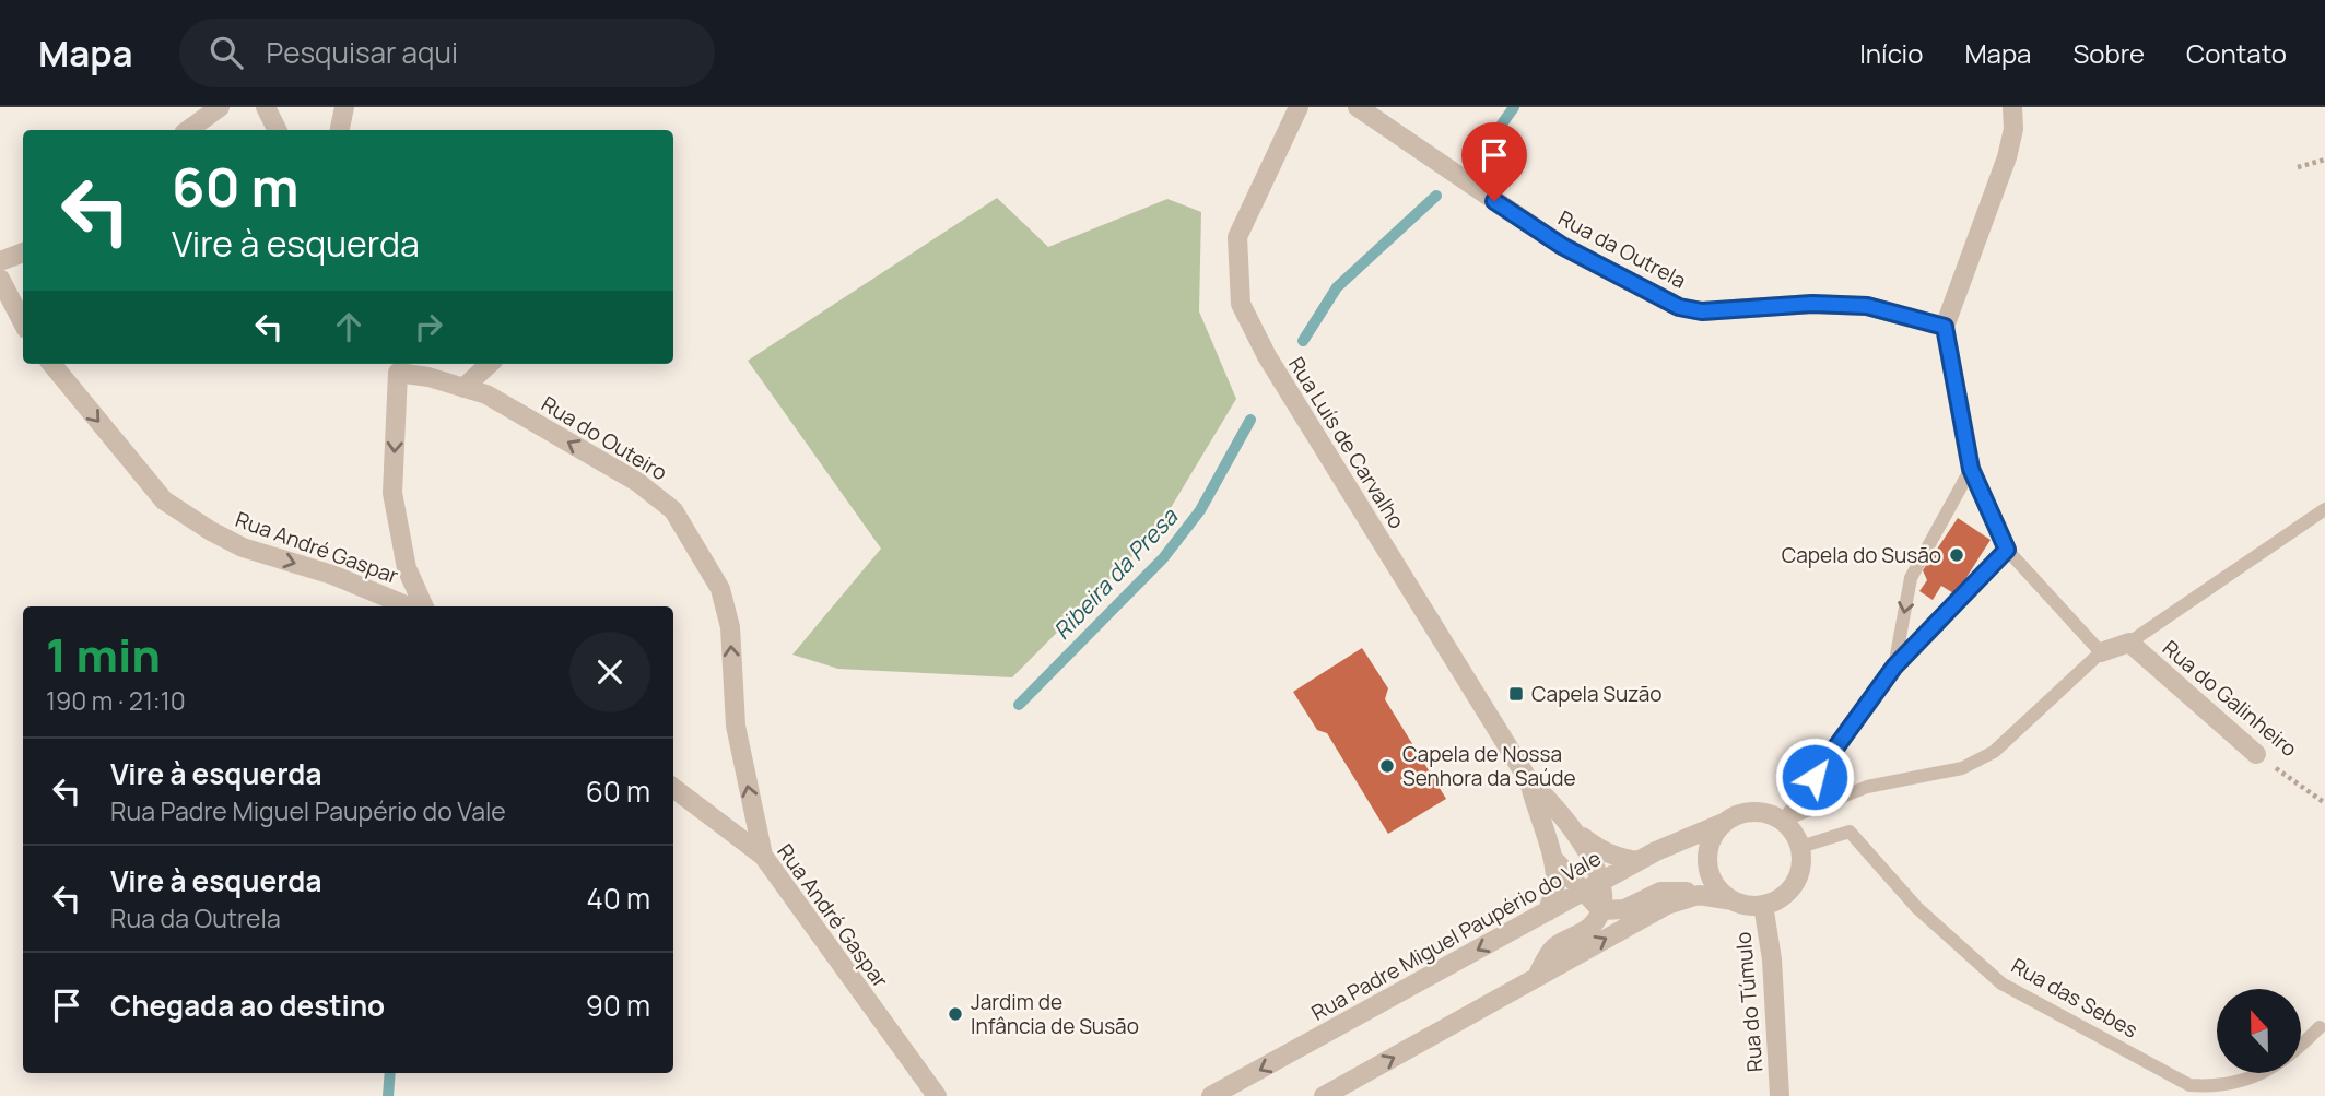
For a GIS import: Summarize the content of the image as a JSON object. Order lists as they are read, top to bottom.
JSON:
{
  "streets": {
    "street": [
      "Rua da Outrela",
      "Rua do Outeiro",
      "Rua Luís de Carvalho",
      "Rua André Gaspar",
      "Rua do Galinheiro",
      "Rua Padre Miguel Paupério do Vale",
      "Rua do Túmulo"
    ],
    "lane": ["Rua das Sebes"]
  },
  "crossings": [
    ["Rua do Outeiro", "Rua André Gaspar"],
    ["Rua Luís de Carvalho", "Rua Padre Miguel Paupério do Vale"],
    ["Rua Padre Miguel Paupério do Vale", "Rua das Sebes"],
    ["Rua Padre Miguel Paupério do Vale", "Rua do Túmulo"],
    ["Rua das Sebes", "Rua do Túmulo"]
  ],
  "one_way": ["Rua do Outeiro", "Rua André Gaspar"],
  "water": ["Ribeira da Presa"],
  "places": {
    "other": ["Capela do Susão", "Capela de Nossa Senhora da Saúde", "Jardim de Infância de Susão"],
    "transit": ["Capela Suzão"]
  },
  "north": "top",
  "page": {
    "header": "Mapa",
    "search": "Pesquisar aqui",
    "nav": [
      "Início",
      "Mapa",
      "Sobre",
      "Contato"
    ],
    "turn": ["60 m", "Vire à esquerda"],
    "heading": ["1 min", "190 m · 21:10"],
    "list": [
      {
        "name": "Vire à esquerda",
        "note": "Rua Padre Miguel Paupério do Vale",
        "value": "60 m"
      },
      {
        "name": "Vire à esquerda",
        "note": "Rua da Outrela",
        "value": "40 m"
      },
      {
        "name": "Chegada ao destino",
        "value": "90 m"
      }
    ]
  }
}
